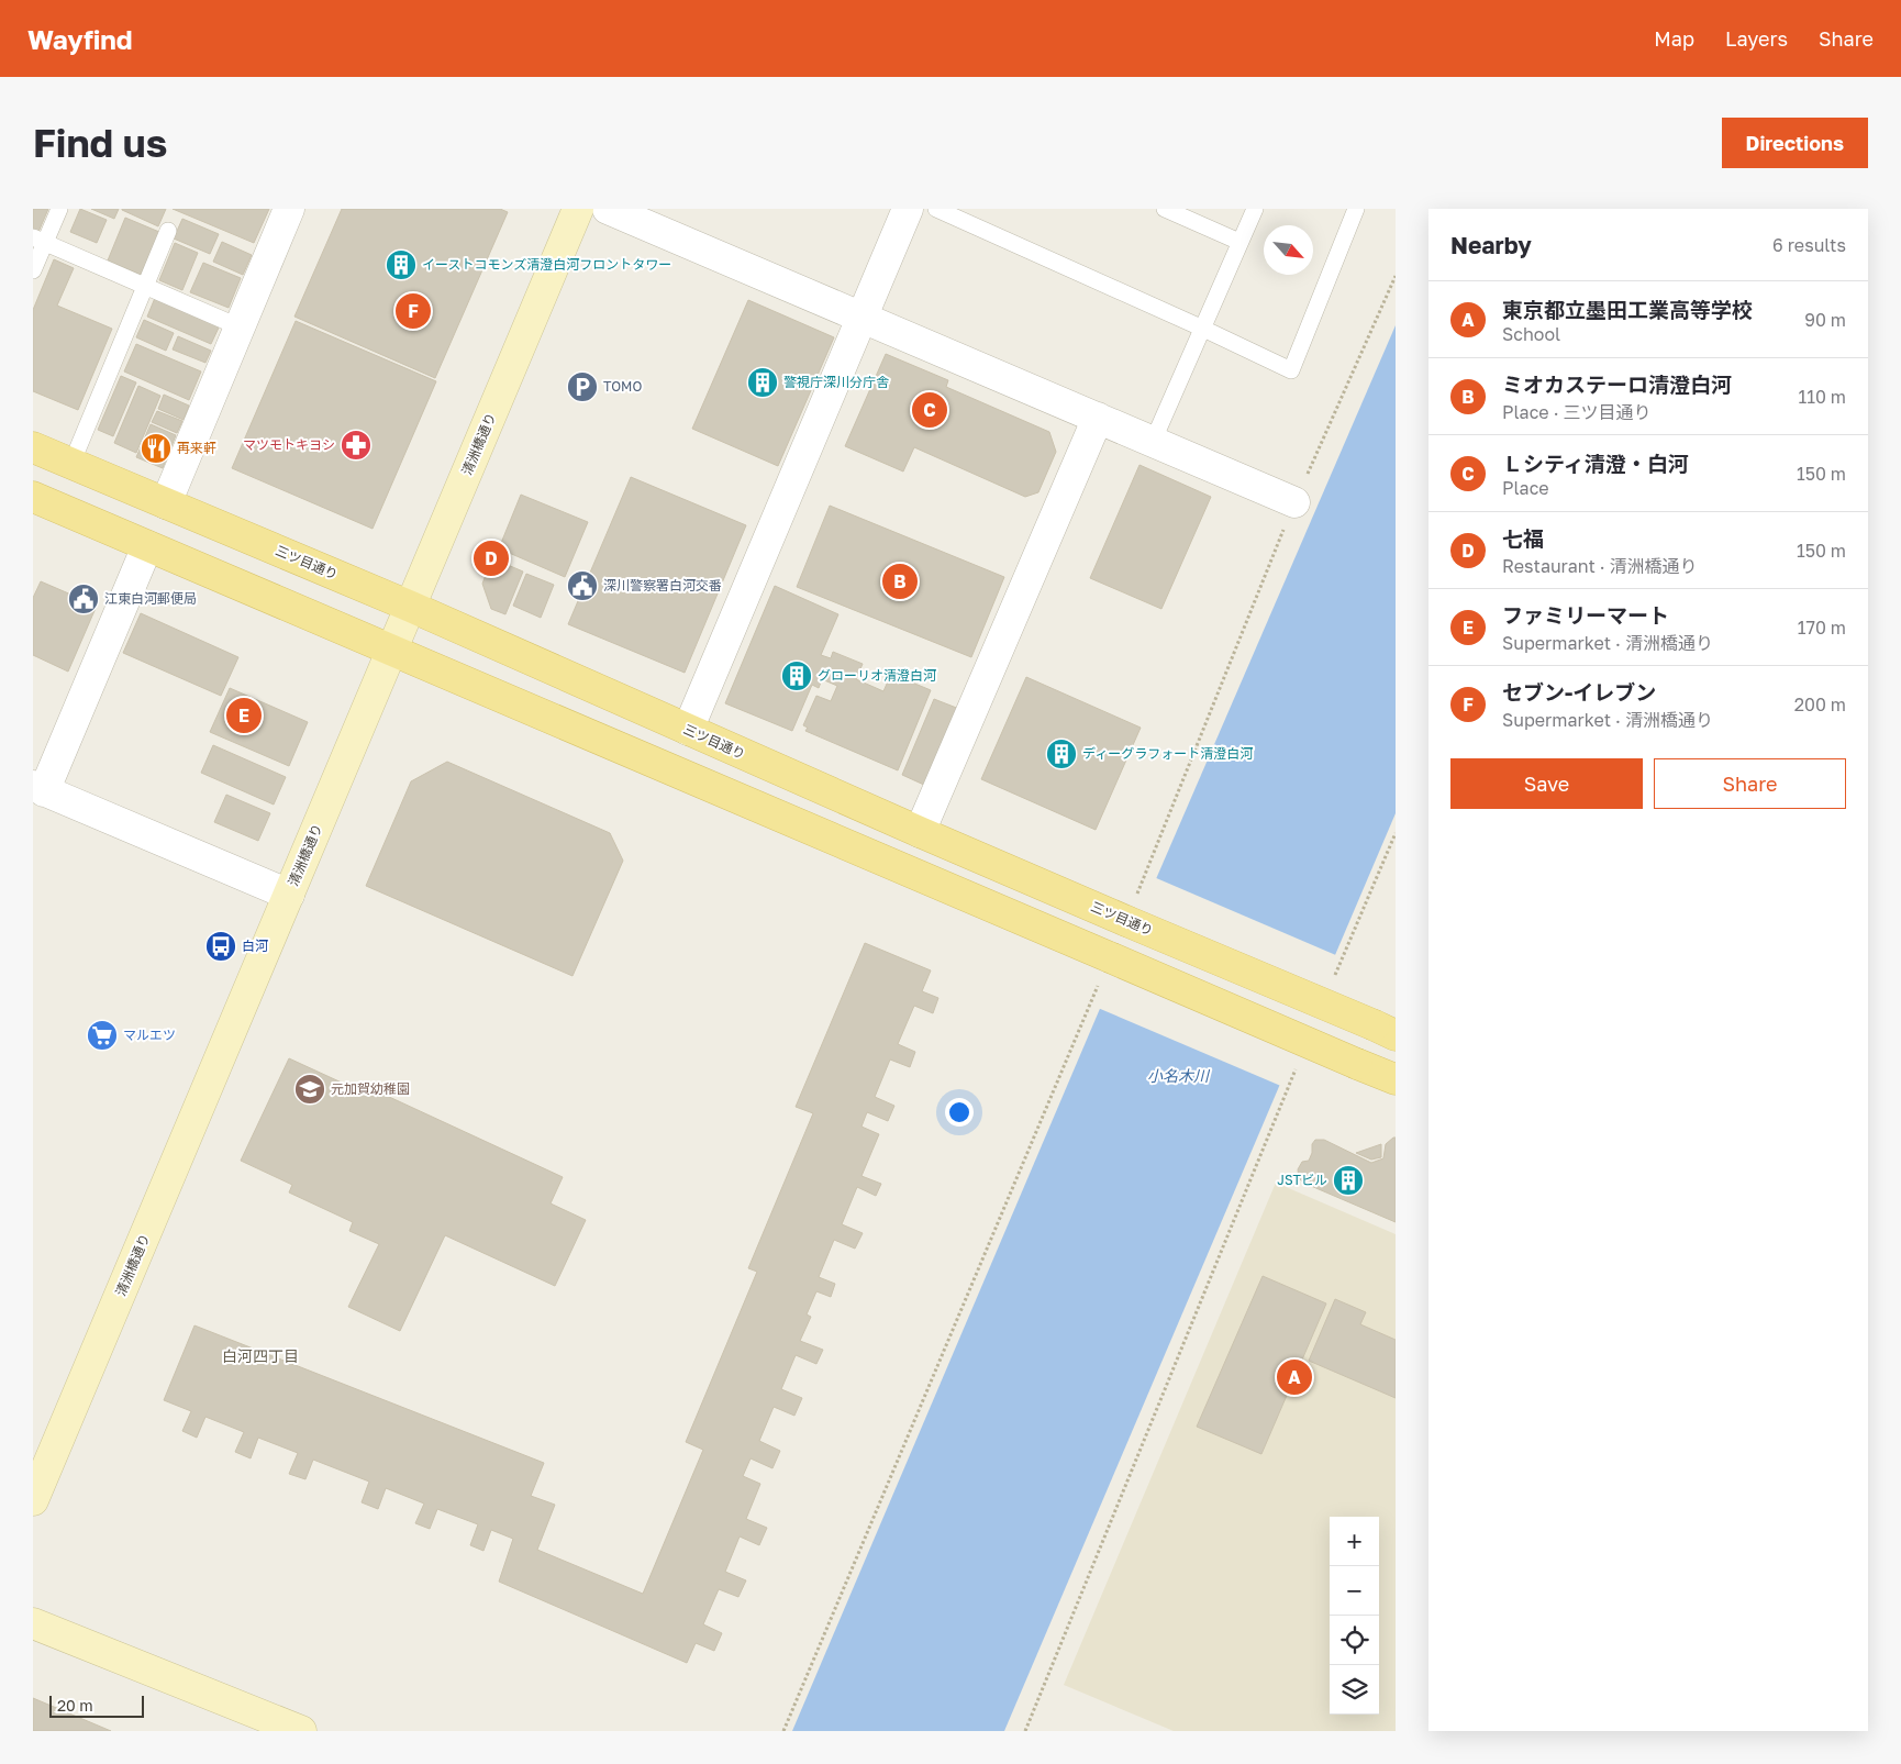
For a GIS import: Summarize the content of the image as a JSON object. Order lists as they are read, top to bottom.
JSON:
{
  "streets": {
    "main road": ["清洲橋通り", "三ツ目通り"]
  },
  "crossings": [
    ["清洲橋通り", "三ツ目通り"]
  ],
  "districts": ["白河四丁目"],
  "water": ["小名木川"],
  "places": {
    "building": [
      "イーストコモンズ清澄白河フロントタワー",
      "警視庁深川分庁舎",
      "グローリオ清澄白河",
      "ディーグラフォート清澄白河",
      "JSTビル"
    ],
    "parking": ["TOMO"],
    "pharmacy": ["マツモトキヨシ"],
    "restaurant": ["再来軒"],
    "public building": ["深川警察署白河交番", "江東白河郵便局"],
    "bus stop": ["白河"],
    "supermarket": ["マルエツ"],
    "school or university": ["元加賀幼稚園"]
  },
  "scale_bar": "20 m",
  "north": "bottom right",
  "page": {
    "header": "Wayfind",
    "nav": ["Map", "Layers", "Share"],
    "buttons": [
      "Directions",
      ["Save", "Share"]
    ],
    "title": "Find us",
    "heading": ["Nearby", "6 results"],
    "list": [
      {
        "mark": "A",
        "name": "東京都立墨田工業高等学校",
        "note": "School",
        "value": "90 m"
      },
      {
        "mark": "B",
        "name": "ミオカステーロ清澄白河",
        "note": "Place · 三ツ目通り",
        "value": "110 m"
      },
      {
        "mark": "C",
        "name": "Ｌシティ清澄・白河",
        "note": "Place",
        "value": "150 m"
      },
      {
        "mark": "D",
        "name": "七福",
        "note": "Restaurant · 清洲橋通り",
        "value": "150 m"
      },
      {
        "mark": "E",
        "name": "ファミリーマート",
        "note": "Supermarket · 清洲橋通り",
        "value": "170 m"
      },
      {
        "mark": "F",
        "name": "セブン-イレブン",
        "note": "Supermarket · 清洲橋通り",
        "value": "200 m"
      }
    ],
    "pins": [
      "F",
      "C",
      "D",
      "B",
      "E",
      "A"
    ],
    "map_buttons": ["+", "−"],
    "scale": "20 m"
  }
}
